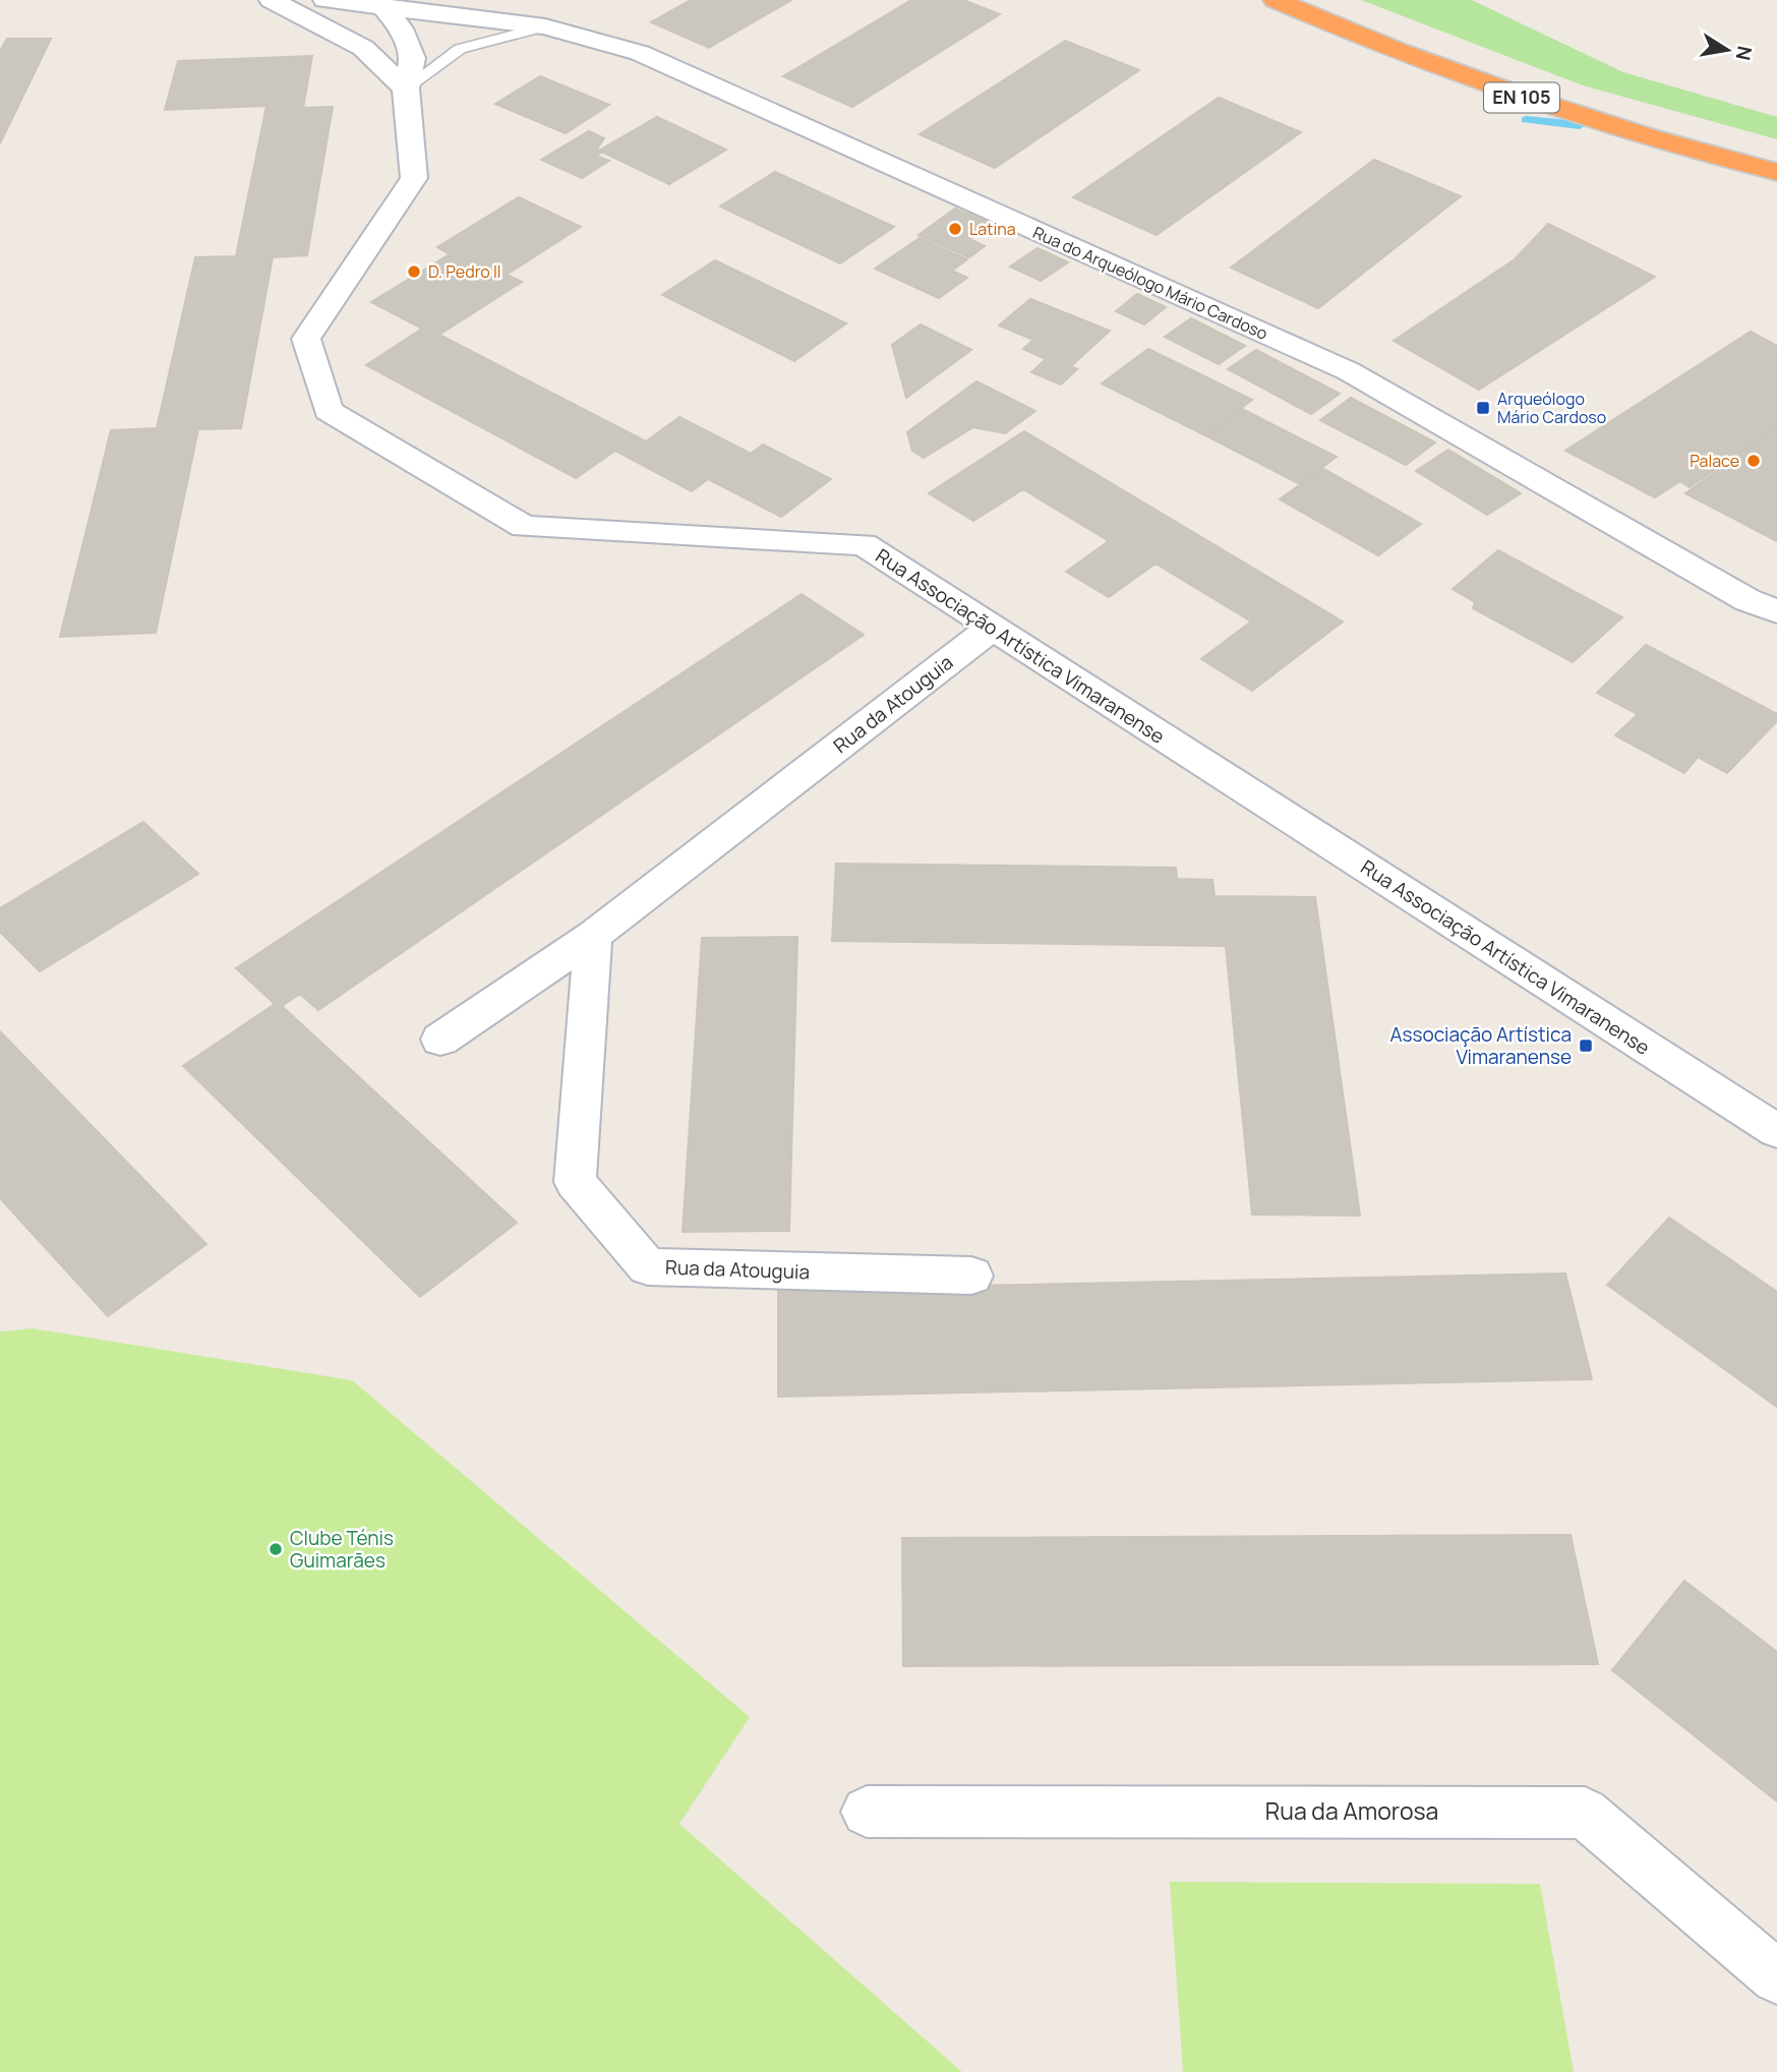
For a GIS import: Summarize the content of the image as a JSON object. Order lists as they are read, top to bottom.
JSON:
{
  "streets": {
    "highway": ["EN 105"],
    "street": [
      "Rua do Arqueólogo Mário Cardoso",
      "Rua Associação Artística Vimaranense",
      "Rua da Atouguia",
      "Rua da Amorosa"
    ]
  },
  "crossings": [
    ["Rua do Arqueólogo Mário Cardoso", "Rua Associação Artística Vimaranense"],
    ["Rua Associação Artística Vimaranense", "Rua da Atouguia"]
  ],
  "places": {
    "other": [
      "Latina",
      "D. Pedro II",
      "Palace",
      "Clube Ténis Guimarães"
    ],
    "transit": ["Arqueólogo Mário Cardoso", "Associação Artística Vimaranense"]
  },
  "north": "right"
}
